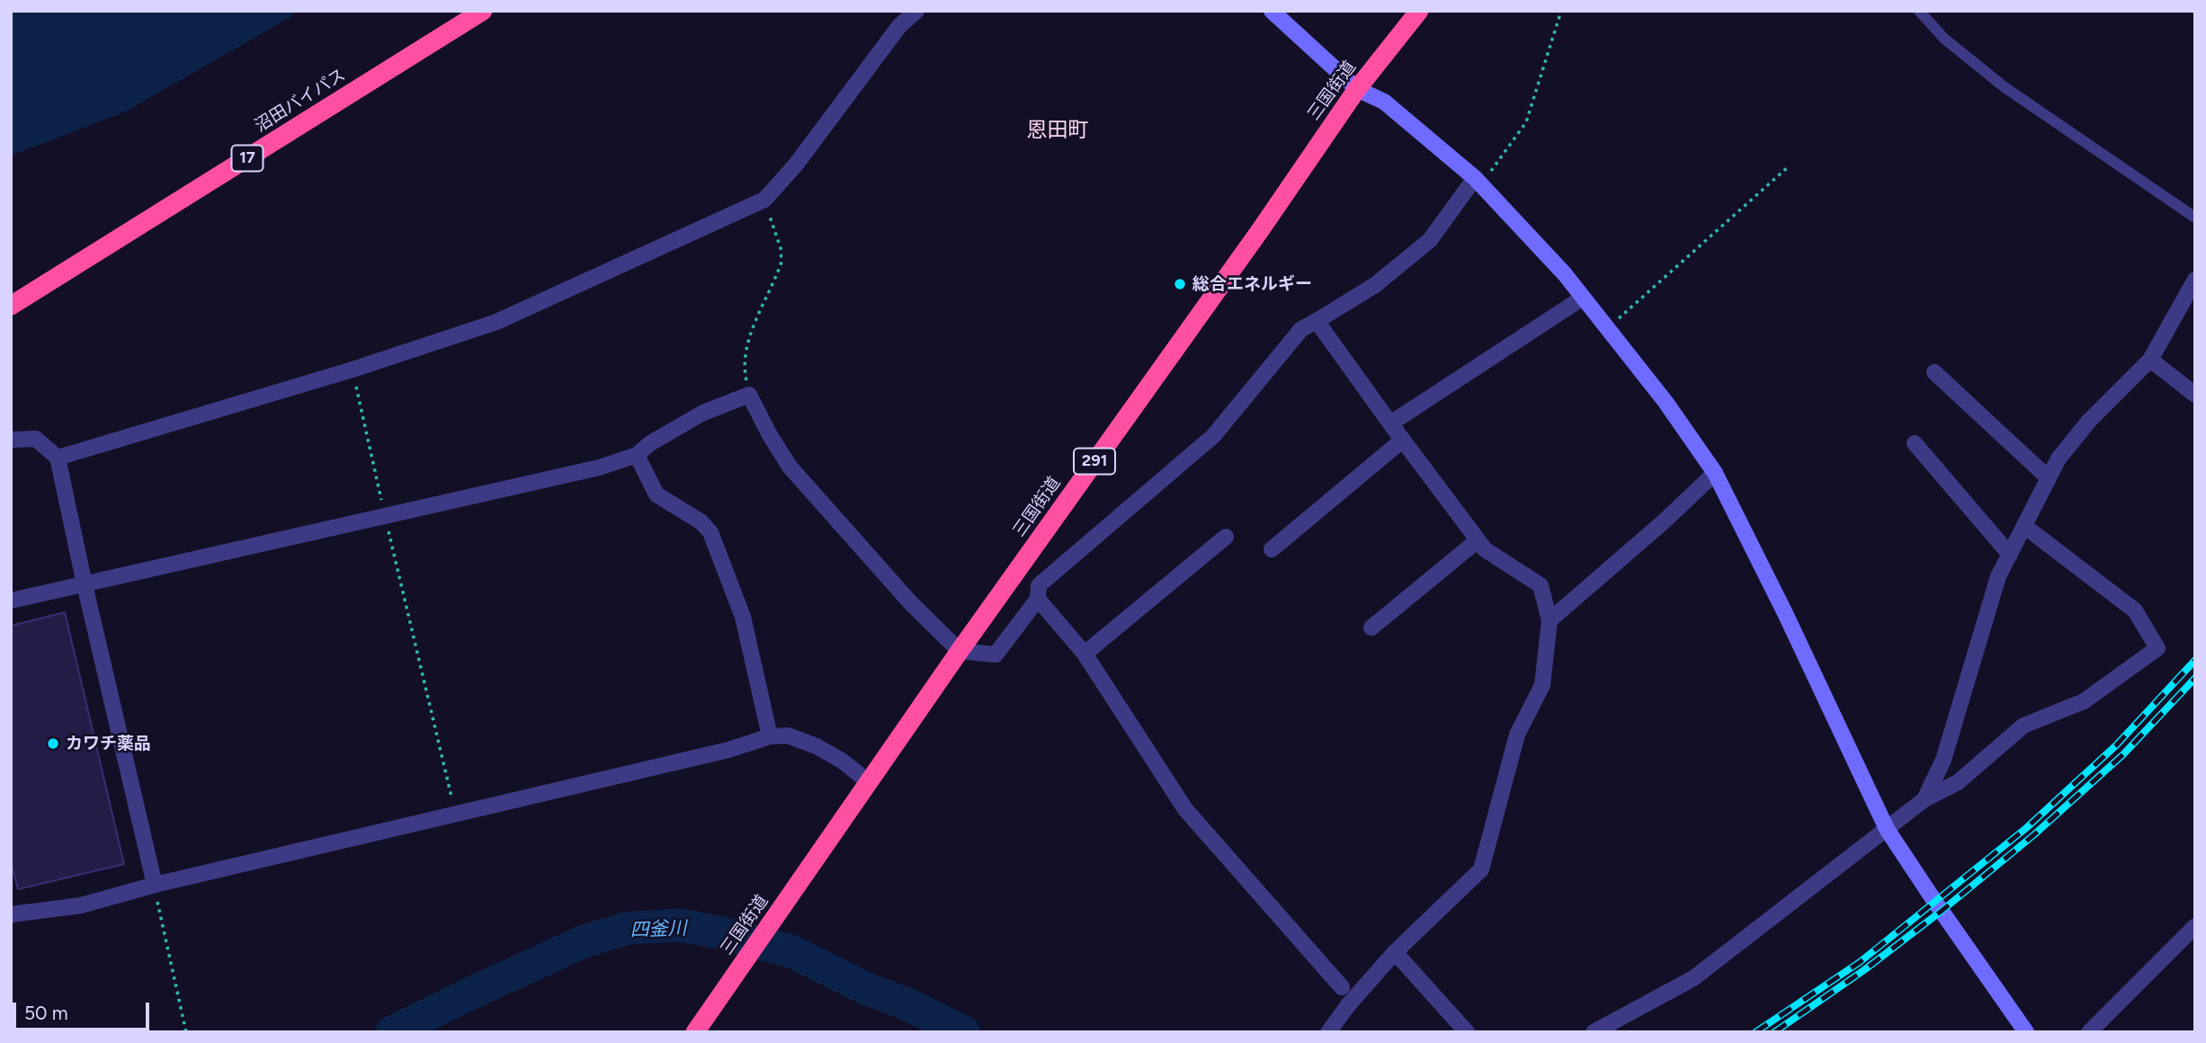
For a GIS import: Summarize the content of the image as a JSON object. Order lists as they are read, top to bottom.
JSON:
{
  "streets": {
    "highway": [
      "三国街道",
      "沼田バイパス",
      "17",
      "291"
    ]
  },
  "districts": ["恩田町"],
  "water": ["四釜川"],
  "places": ["総合エネルギー", "カワチ薬品"],
  "scale_bar": "50 m"
}
